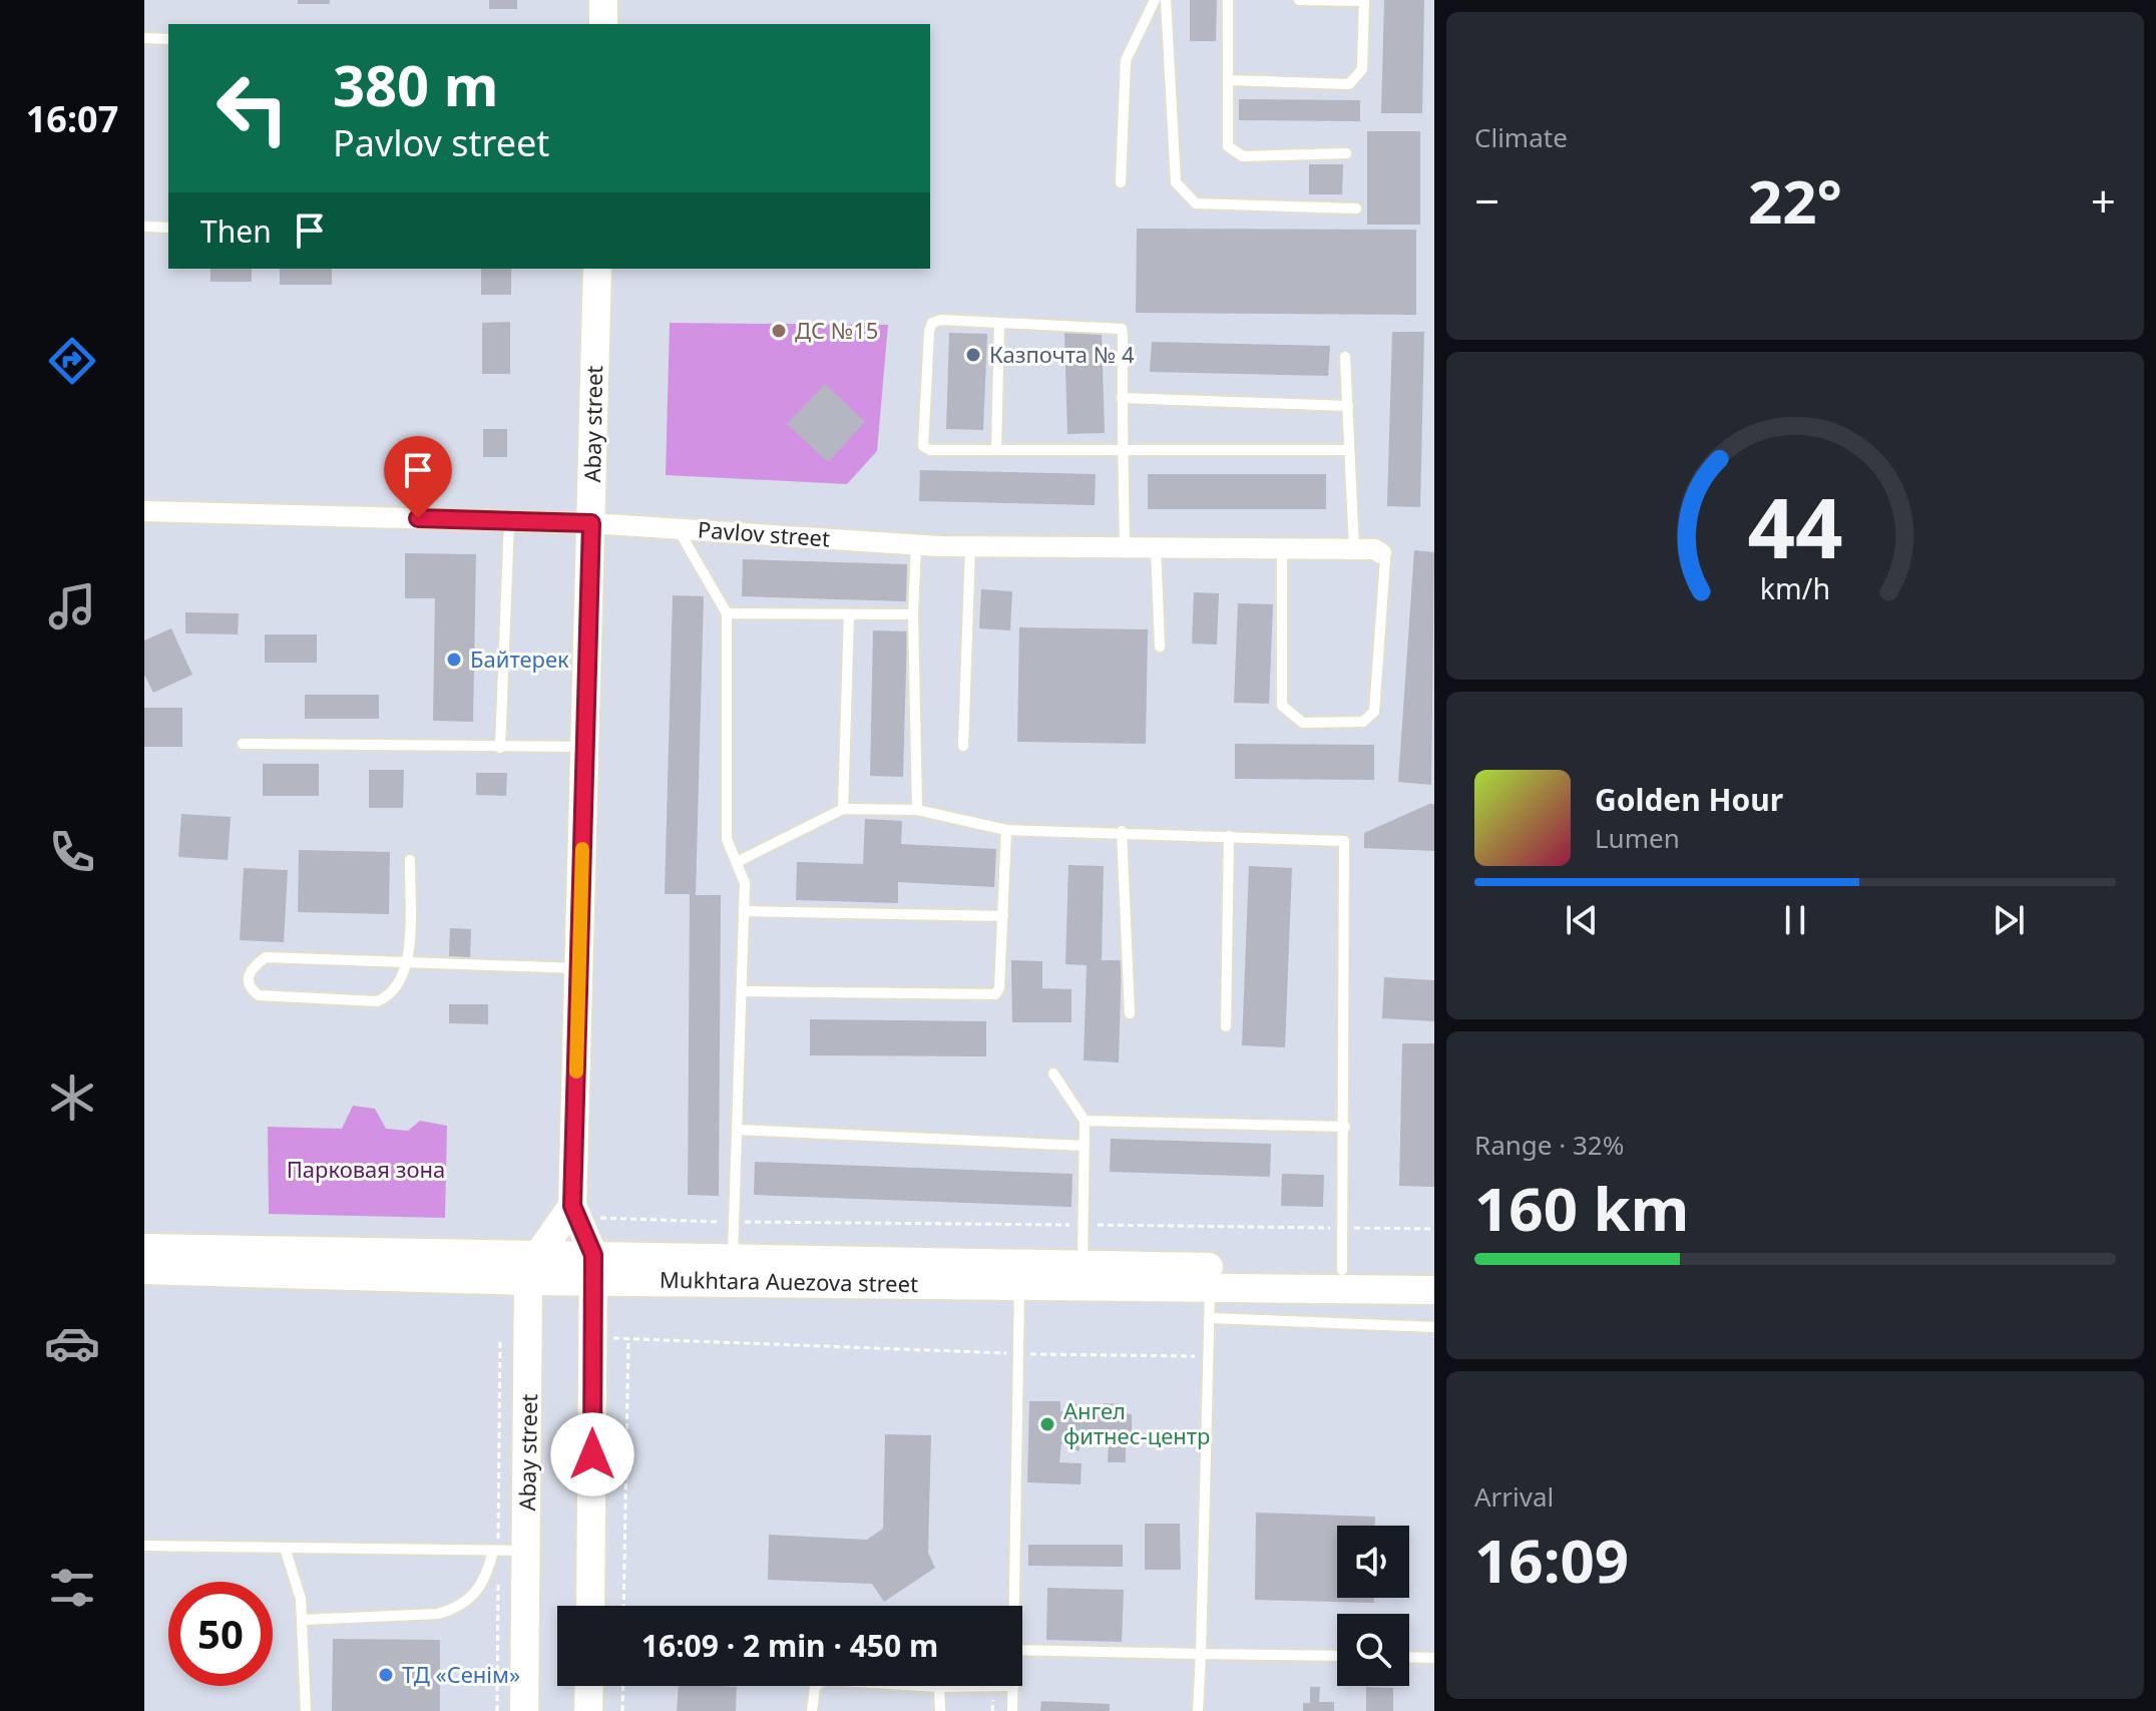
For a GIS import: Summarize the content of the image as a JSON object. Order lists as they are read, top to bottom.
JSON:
{
  "streets": {
    "main road": ["Abay street", "Mukhtara Auezova street"],
    "street": ["Pavlov street"]
  },
  "crossings": [
    ["Abay street", "Pavlov street"],
    ["Abay street", "Mukhtara Auezova street"]
  ],
  "parks": ["Парковая зона"],
  "places": [
    "ДС №15",
    "Казпочта № 4",
    "Байтерек",
    "Ангел фитнес-центр",
    "ТД «Сенім»"
  ],
  "page": {
    "tabs": "16:07",
    "tile": [
      "Climate",
      ["Range · 32%", "160 km"],
      ["Arrival", "16:09"]
    ],
    "turn": ["380 m", "Pavlov street"],
    "heat": ["−", "22°", "+"],
    "then": "Then",
    "song": ["Golden Hour", "Lumen"],
    "limit": "50",
    "trip": "16:09 · 2 min · 450 m",
    "gauge": ["44", "km/h"]
  }
}
